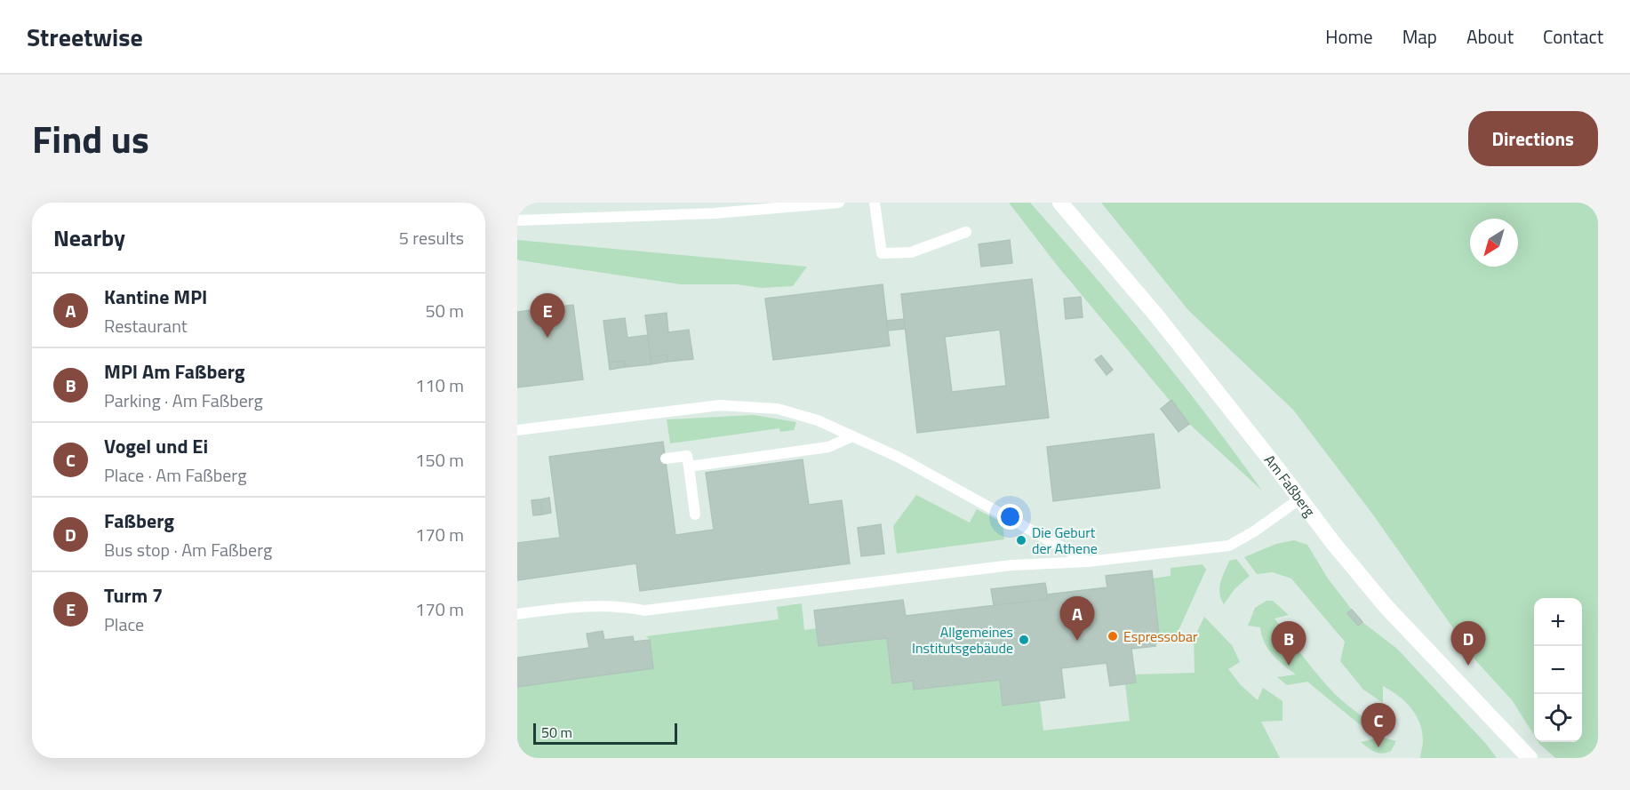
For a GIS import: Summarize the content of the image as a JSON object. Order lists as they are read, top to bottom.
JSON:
{
  "streets": {
    "street": ["Am Faßberg"]
  },
  "places": ["Die Geburt der Athene", "Espressobar", "Allgemeines Institutsgebäude"],
  "scale_bar": "50 m",
  "north": "bottom left",
  "page": {
    "header": "Streetwise",
    "nav": [
      "Home",
      "Map",
      "About",
      "Contact"
    ],
    "title": "Find us",
    "buttons": "Directions",
    "heading": ["Nearby", "5 results"],
    "list": [
      {
        "mark": "A",
        "name": "Kantine MPI",
        "note": "Restaurant",
        "value": "50 m"
      },
      {
        "mark": "B",
        "name": "MPI Am Faßberg",
        "note": "Parking · Am Faßberg",
        "value": "110 m"
      },
      {
        "mark": "C",
        "name": "Vogel und Ei",
        "note": "Place · Am Faßberg",
        "value": "150 m"
      },
      {
        "mark": "D",
        "name": "Faßberg",
        "note": "Bus stop · Am Faßberg",
        "value": "170 m"
      },
      {
        "mark": "E",
        "name": "Turm 7",
        "note": "Place",
        "value": "170 m"
      }
    ],
    "pins": [
      "E",
      "A",
      "B",
      "D",
      "C"
    ],
    "map_buttons": ["+", "−"],
    "scale": "50 m"
  }
}
